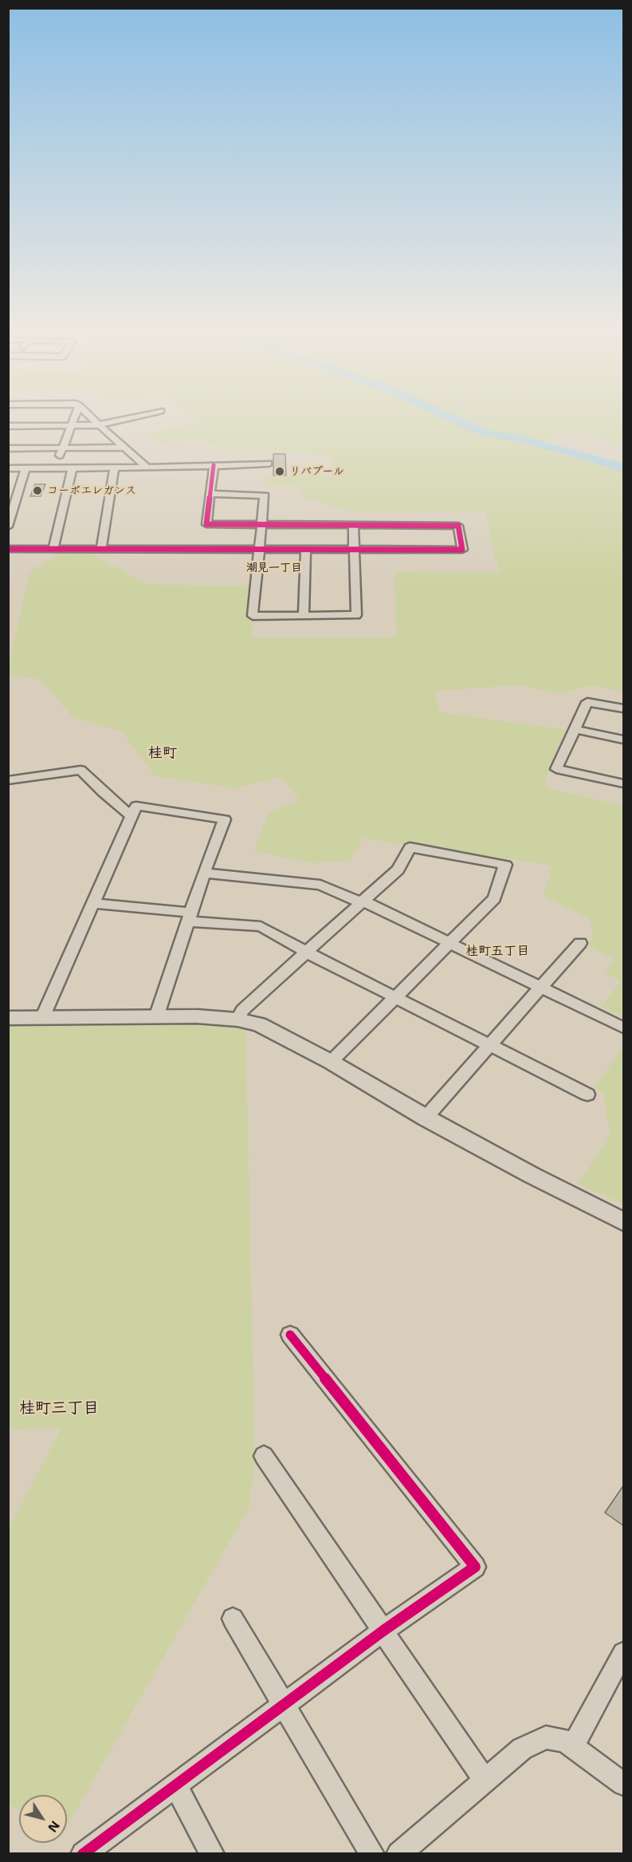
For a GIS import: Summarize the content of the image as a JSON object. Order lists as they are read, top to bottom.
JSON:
{
  "districts": [
    "潮見一丁目",
    "桂町",
    "桂町五丁目",
    "桂町三丁目"
  ],
  "places": ["リバプール", "コーポエレガンス"],
  "north": "bottom right"
}
